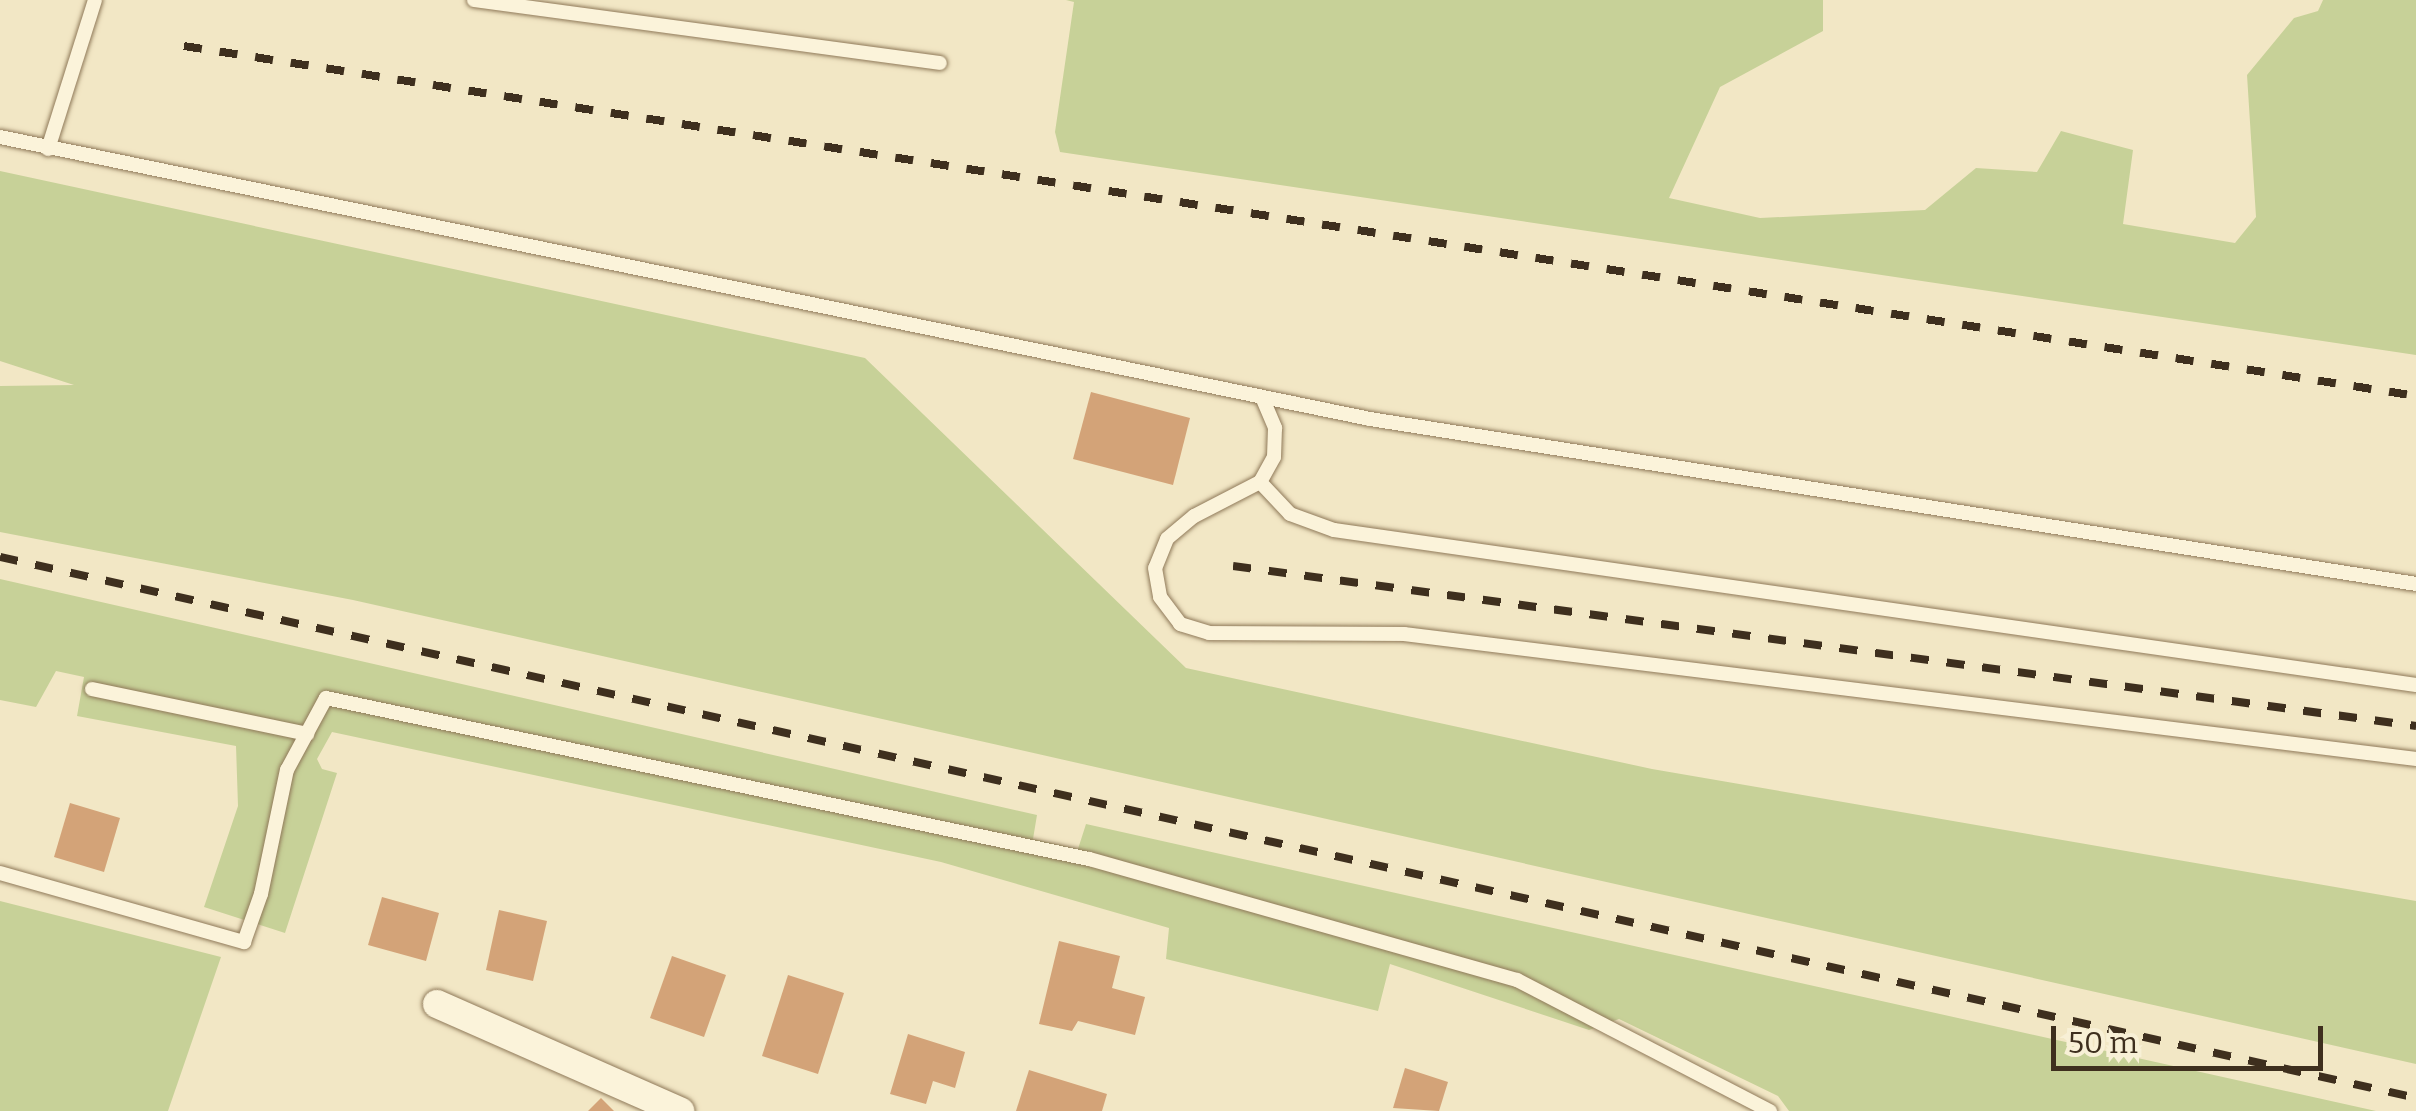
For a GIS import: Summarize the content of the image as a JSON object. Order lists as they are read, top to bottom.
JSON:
{
  "scale_bar": "50 m"
}
